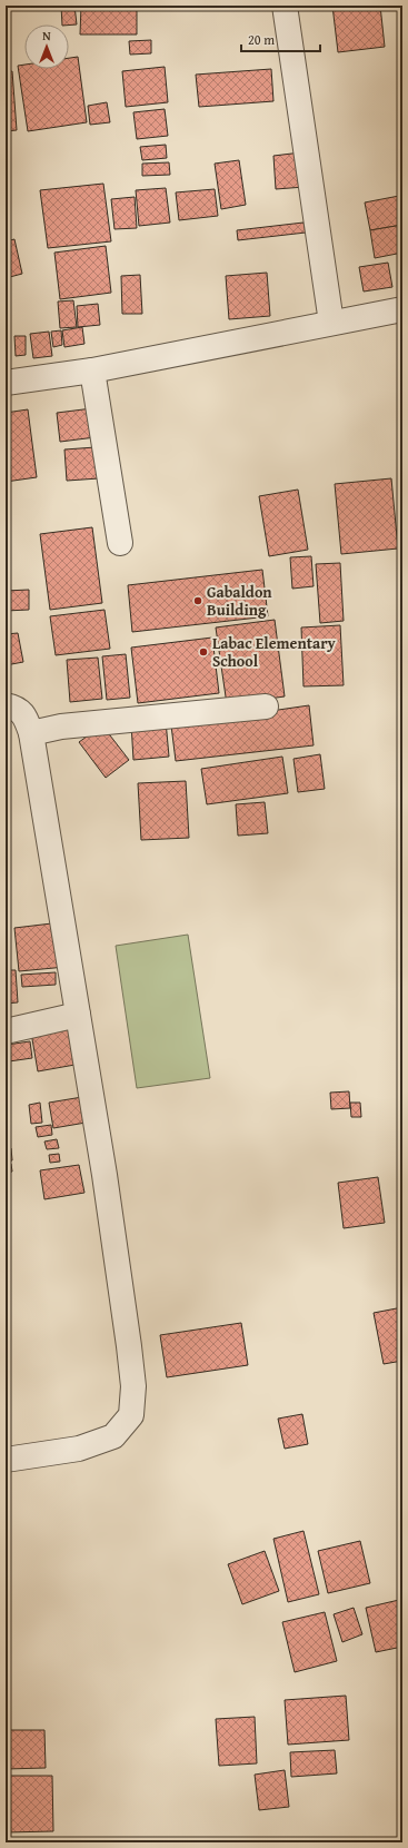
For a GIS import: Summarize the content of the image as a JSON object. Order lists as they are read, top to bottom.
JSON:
{
  "places": ["Gabaldon Building", "Labac Elementary School"],
  "scale_bar": "20 m",
  "north": "top"
}
